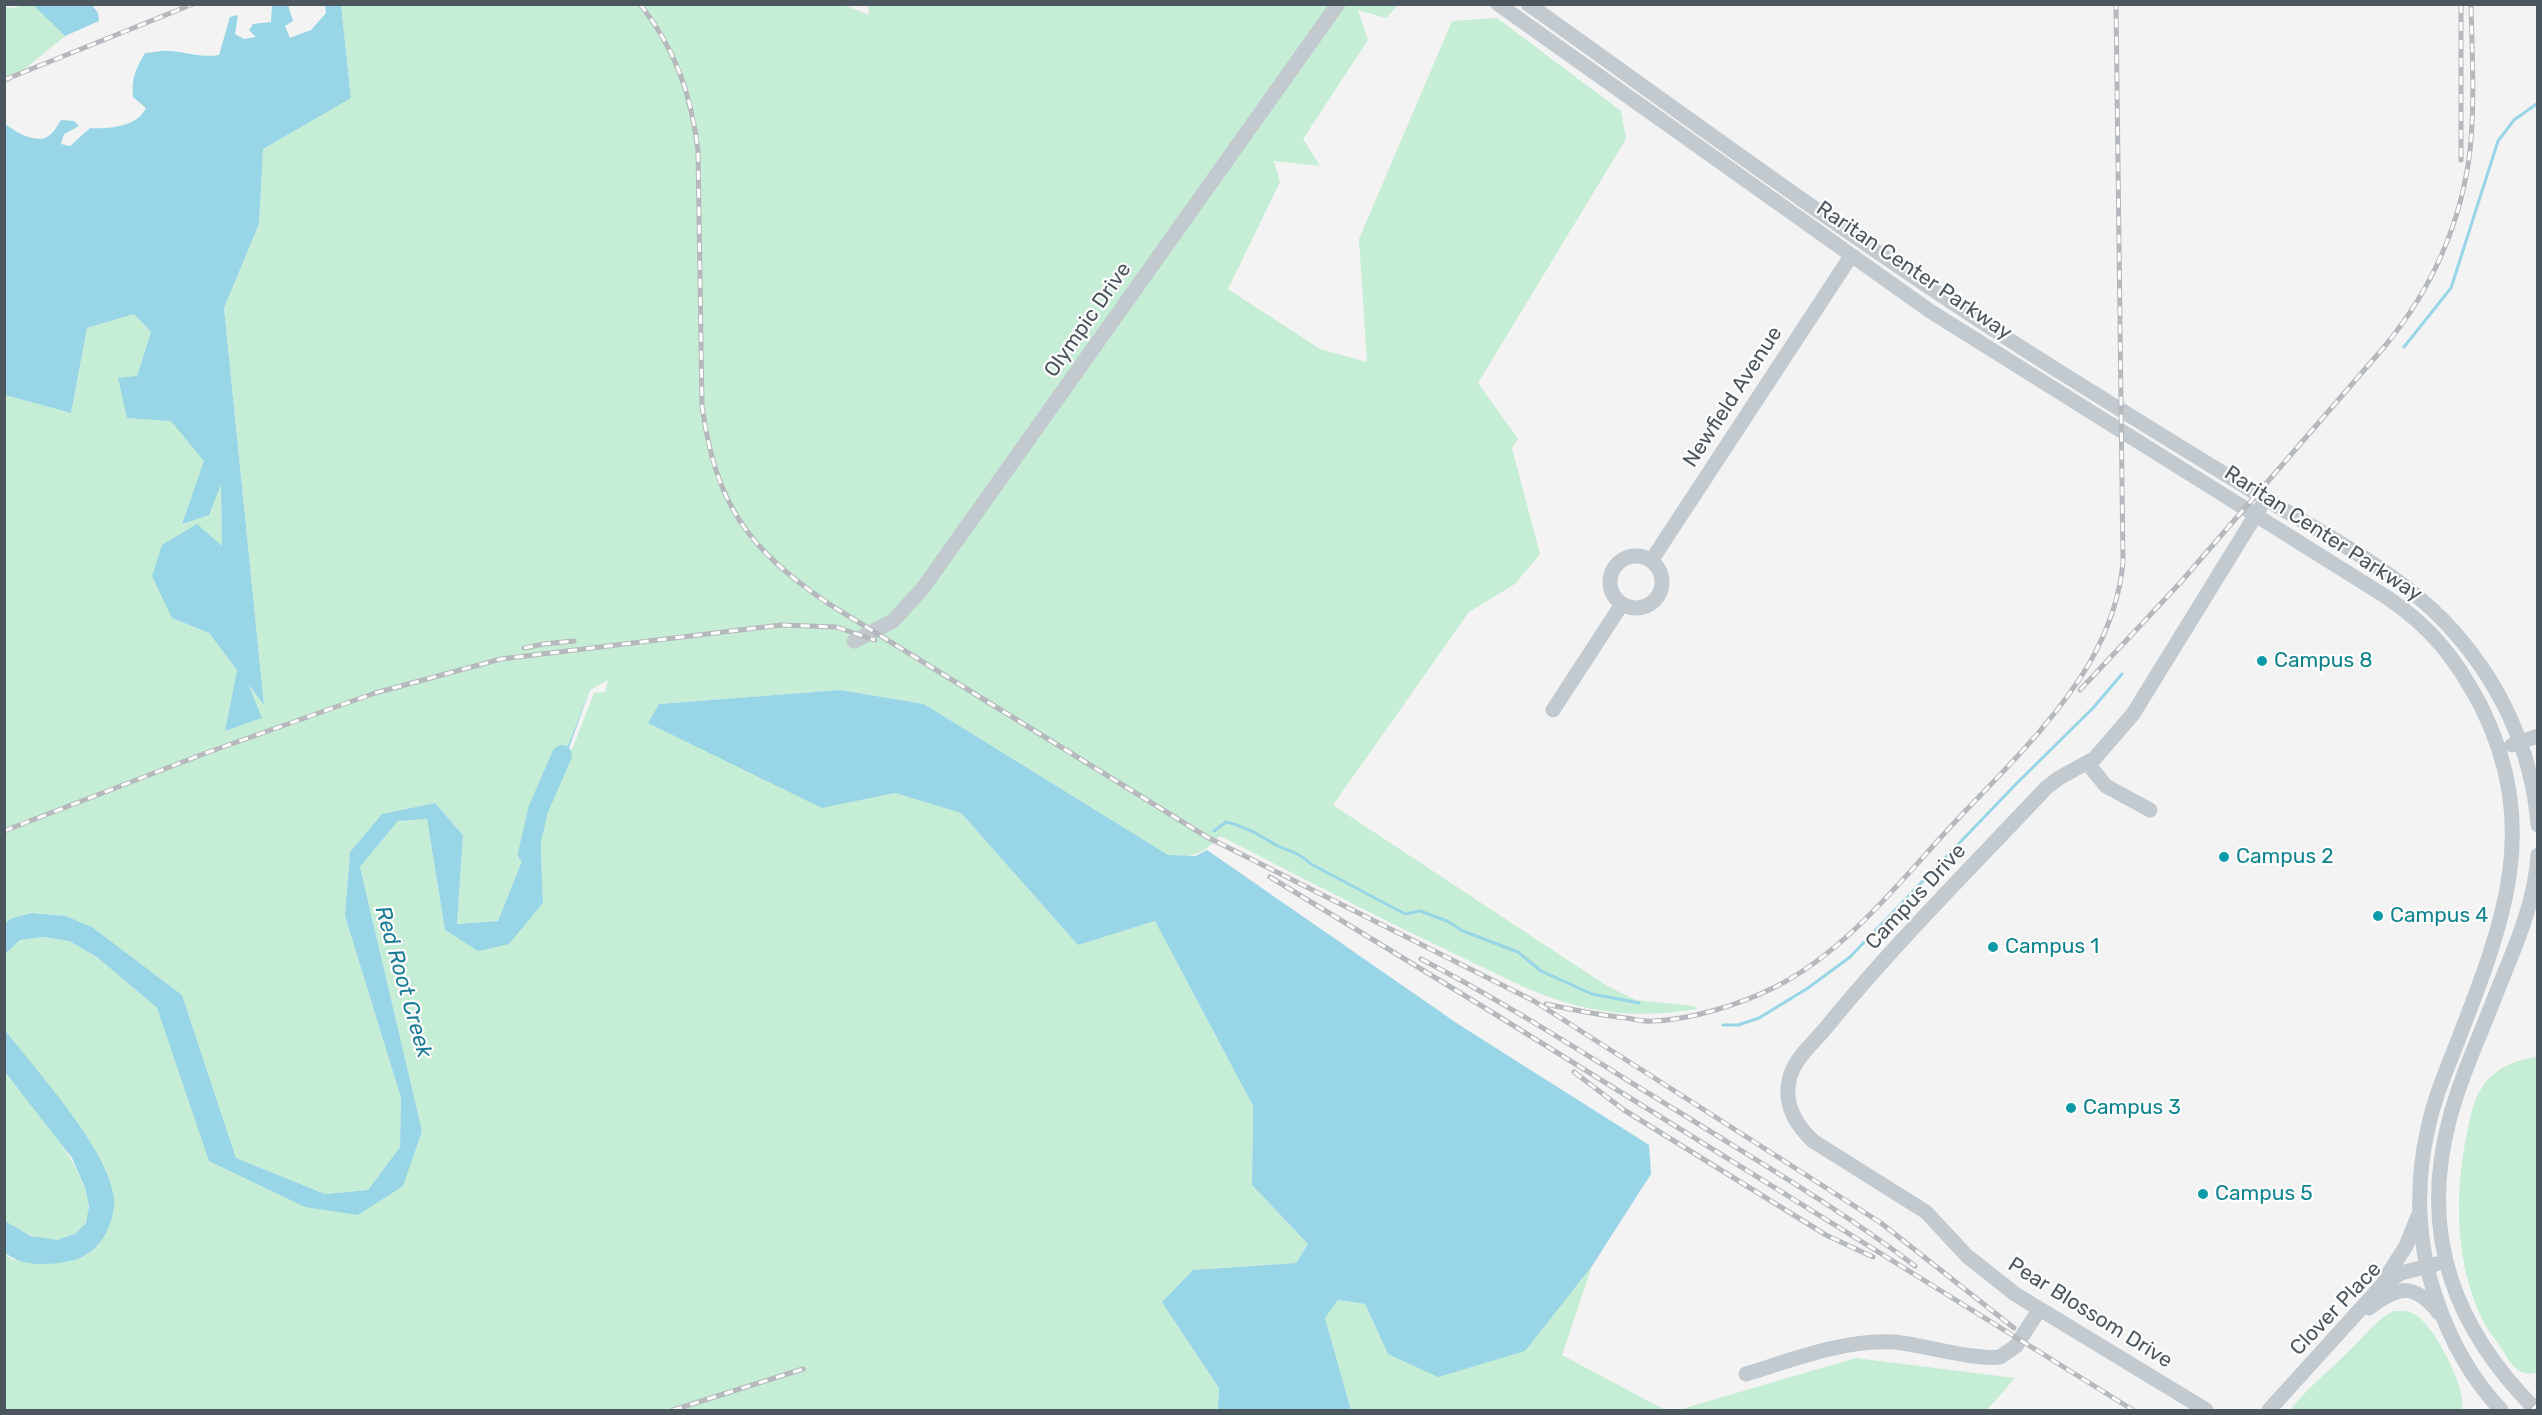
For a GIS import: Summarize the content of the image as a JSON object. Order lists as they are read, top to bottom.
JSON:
{
  "streets": {
    "street": [
      "Raritan Center Parkway",
      "Olympic Drive",
      "Newfield Avenue",
      "Campus Drive",
      "Clover Place",
      "Pear Blossom Drive"
    ]
  },
  "crossings": [
    ["Raritan Center Parkway", "Newfield Avenue"],
    ["Raritan Center Parkway", "Campus Drive"],
    ["Raritan Center Parkway", "Clover Place"],
    ["Campus Drive", "Pear Blossom Drive"]
  ],
  "water": ["Red Root Creek"],
  "places": [
    "Campus 8",
    "Campus 2",
    "Campus 4",
    "Campus 1",
    "Campus 3",
    "Campus 5"
  ]
}
